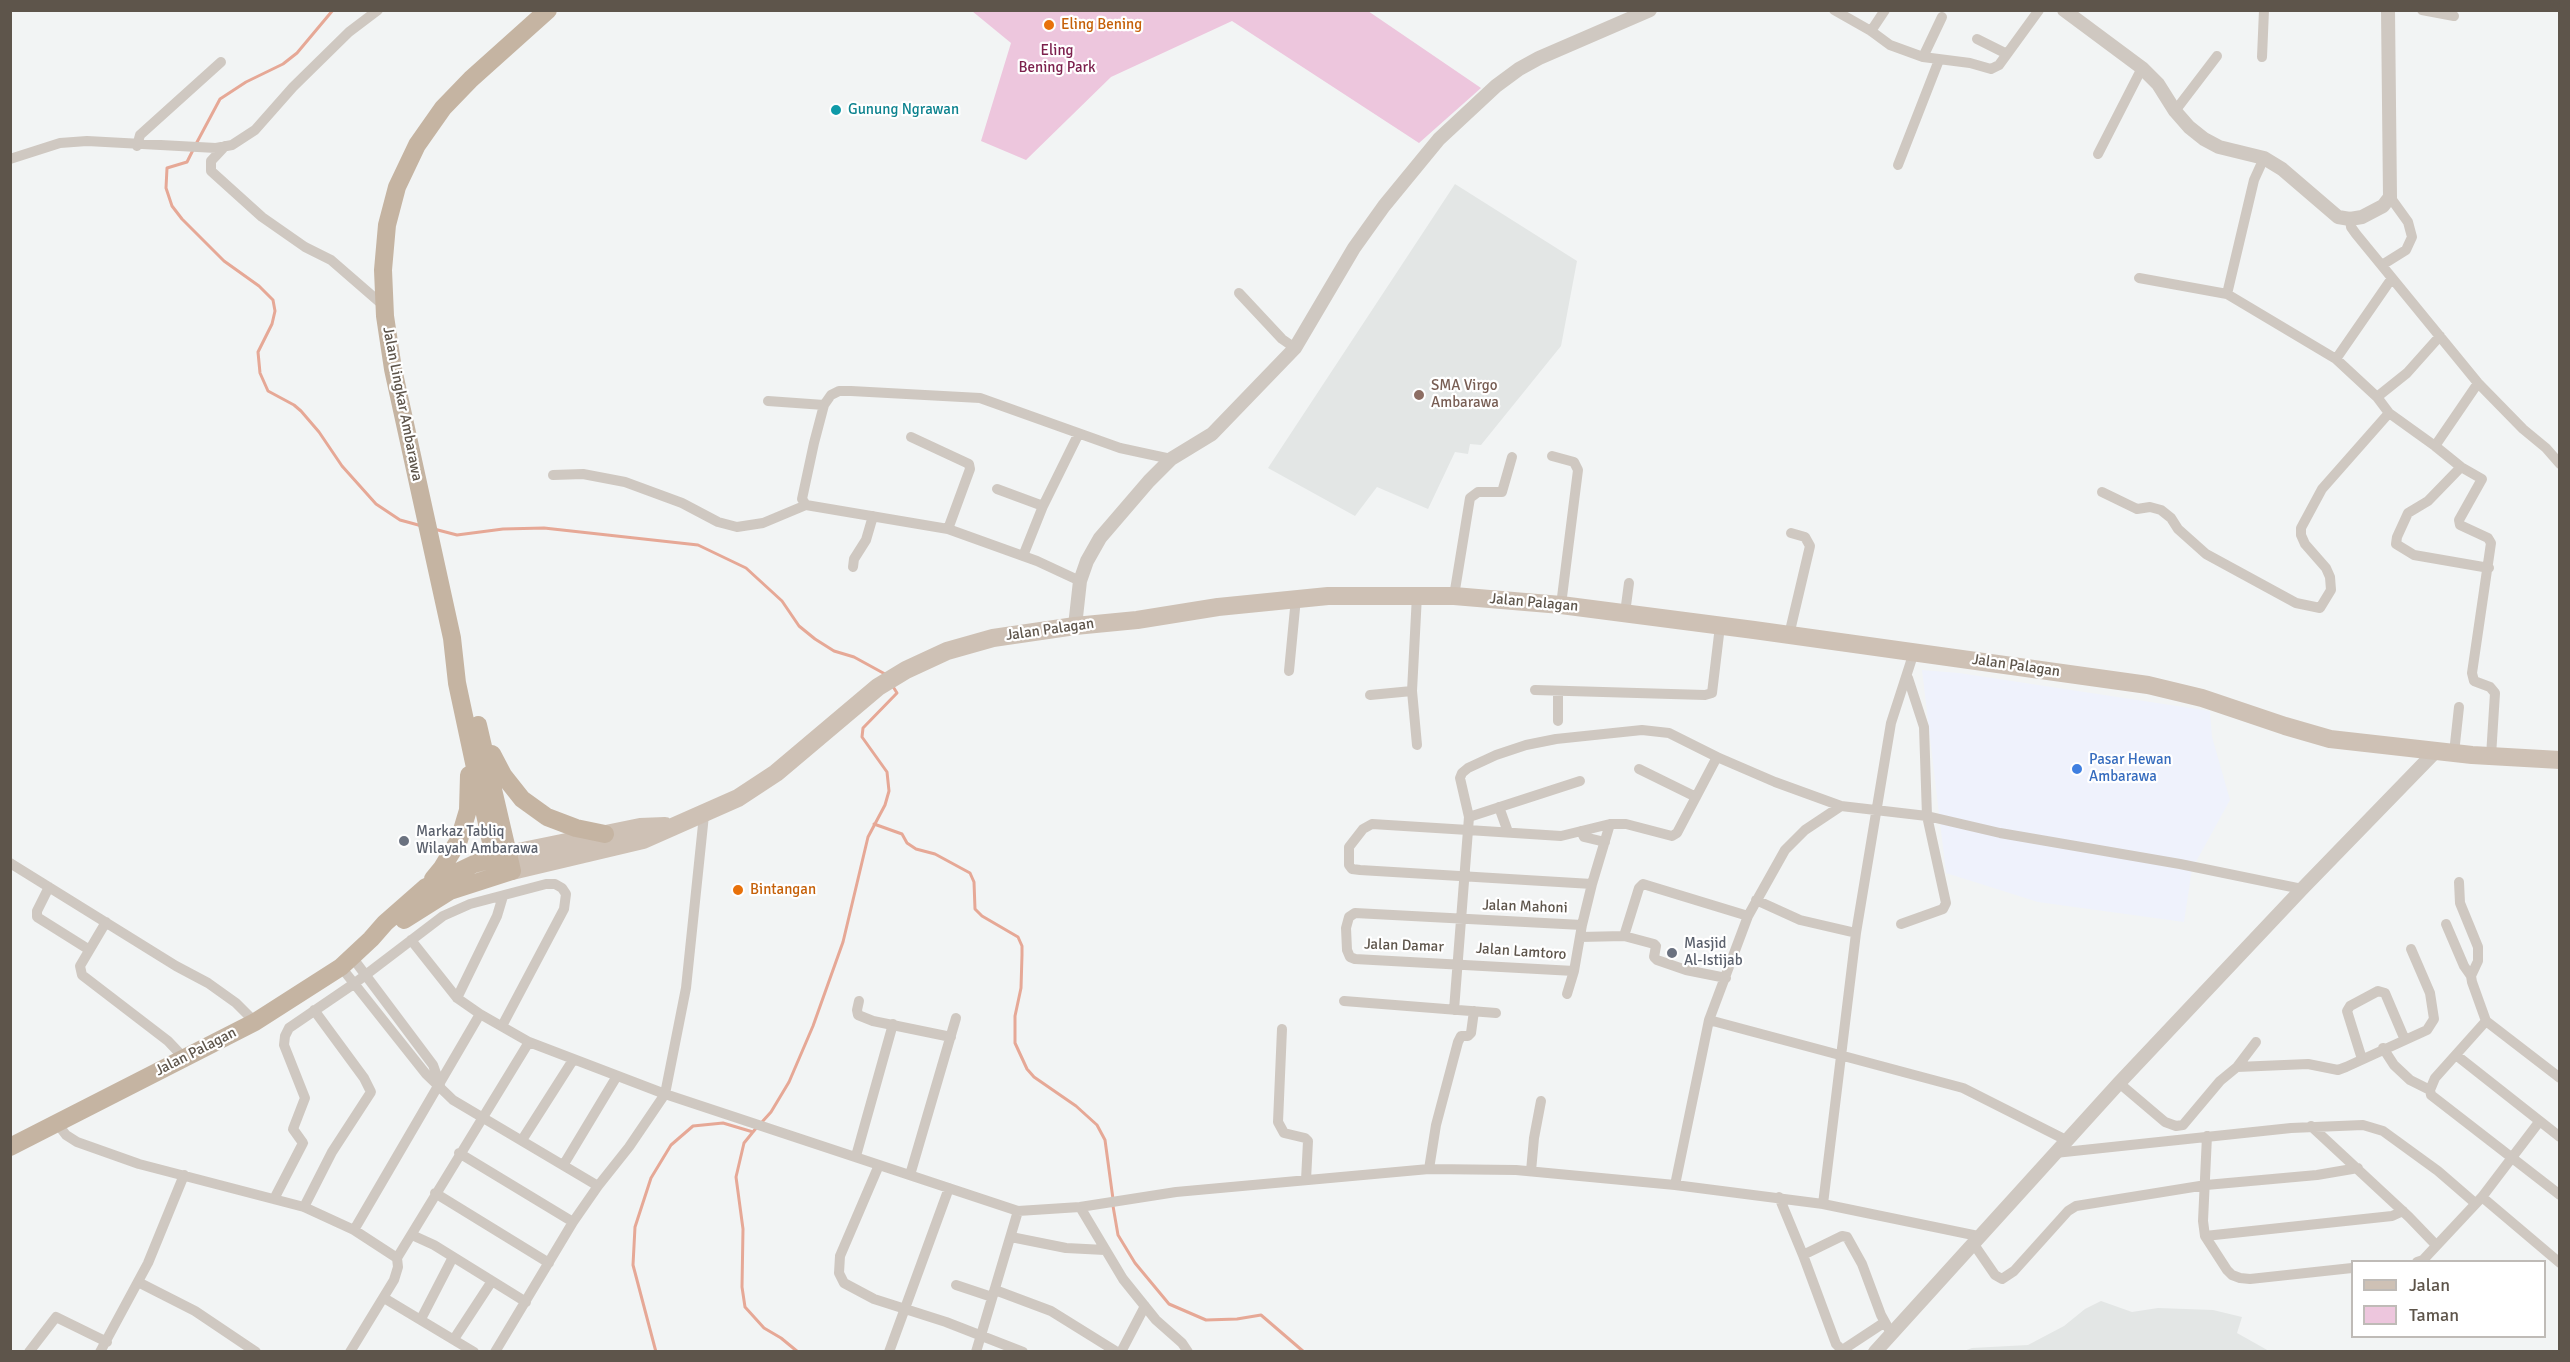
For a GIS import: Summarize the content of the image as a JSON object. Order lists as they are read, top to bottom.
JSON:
{
  "streets": {
    "highway": ["Jalan Lingkar Ambarawa", "Jalan Palagan"],
    "street": ["Jalan Mahoni", "Jalan Damar", "Jalan Lamtoro"]
  },
  "crossings": [
    ["Jalan Lingkar Ambarawa", "Jalan Palagan"],
    ["Jalan Mahoni", "Jalan Damar"],
    ["Jalan Mahoni", "Jalan Lamtoro"],
    ["Jalan Damar", "Jalan Lamtoro"]
  ],
  "parks": ["Eling Bening Park"],
  "places": [
    "Eling Bening",
    "Gunung Ngrawan",
    "SMA Virgo Ambarawa",
    "Pasar Hewan Ambarawa",
    "Markaz Tabliq Wilayah Ambarawa",
    "Bintangan",
    "Masjid Al-Istijab"
  ],
  "legend": ["Jalan", "Taman"]
}
